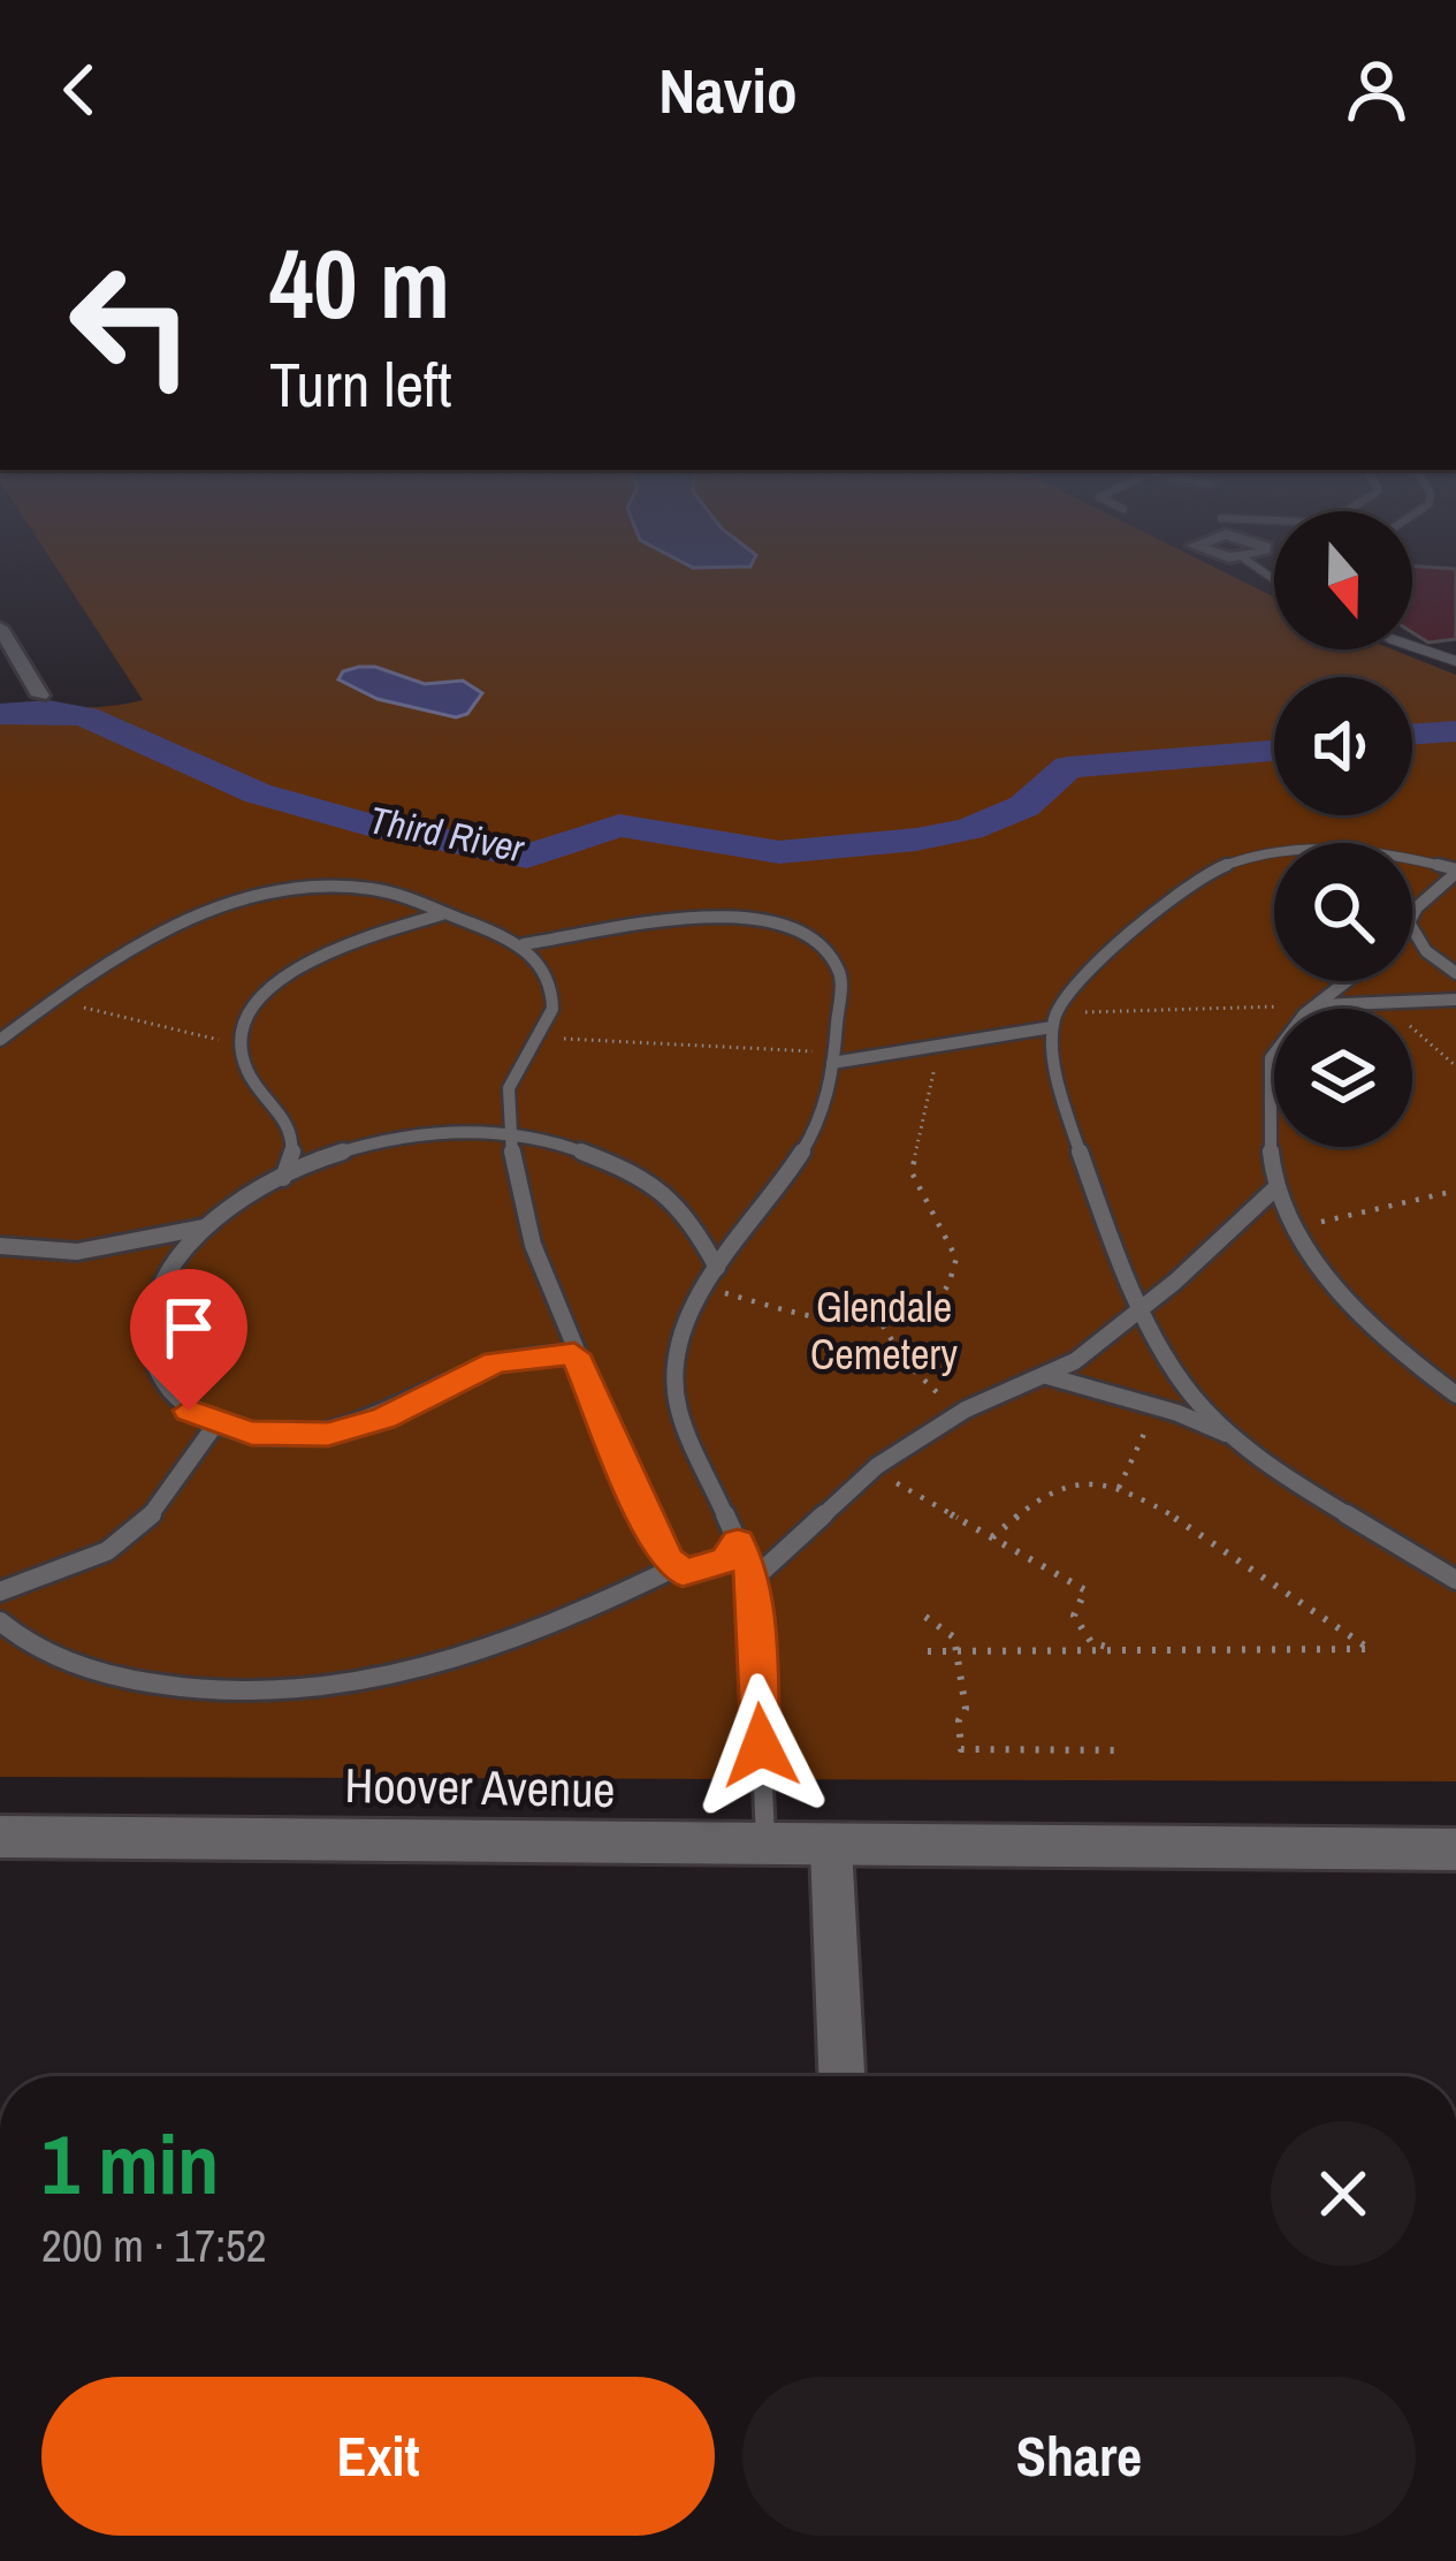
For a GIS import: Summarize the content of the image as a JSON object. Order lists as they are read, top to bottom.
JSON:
{
  "streets": {
    "street": ["Hoover Avenue"]
  },
  "water": ["Third River"],
  "parks": ["Glendale Cemetery"],
  "north": "bottom",
  "page": {
    "header": "Navio",
    "turn": ["40 m", "Turn left"],
    "heading": ["1 min", "200 m · 17:52"],
    "buttons": ["Exit", "Share"]
  }
}
